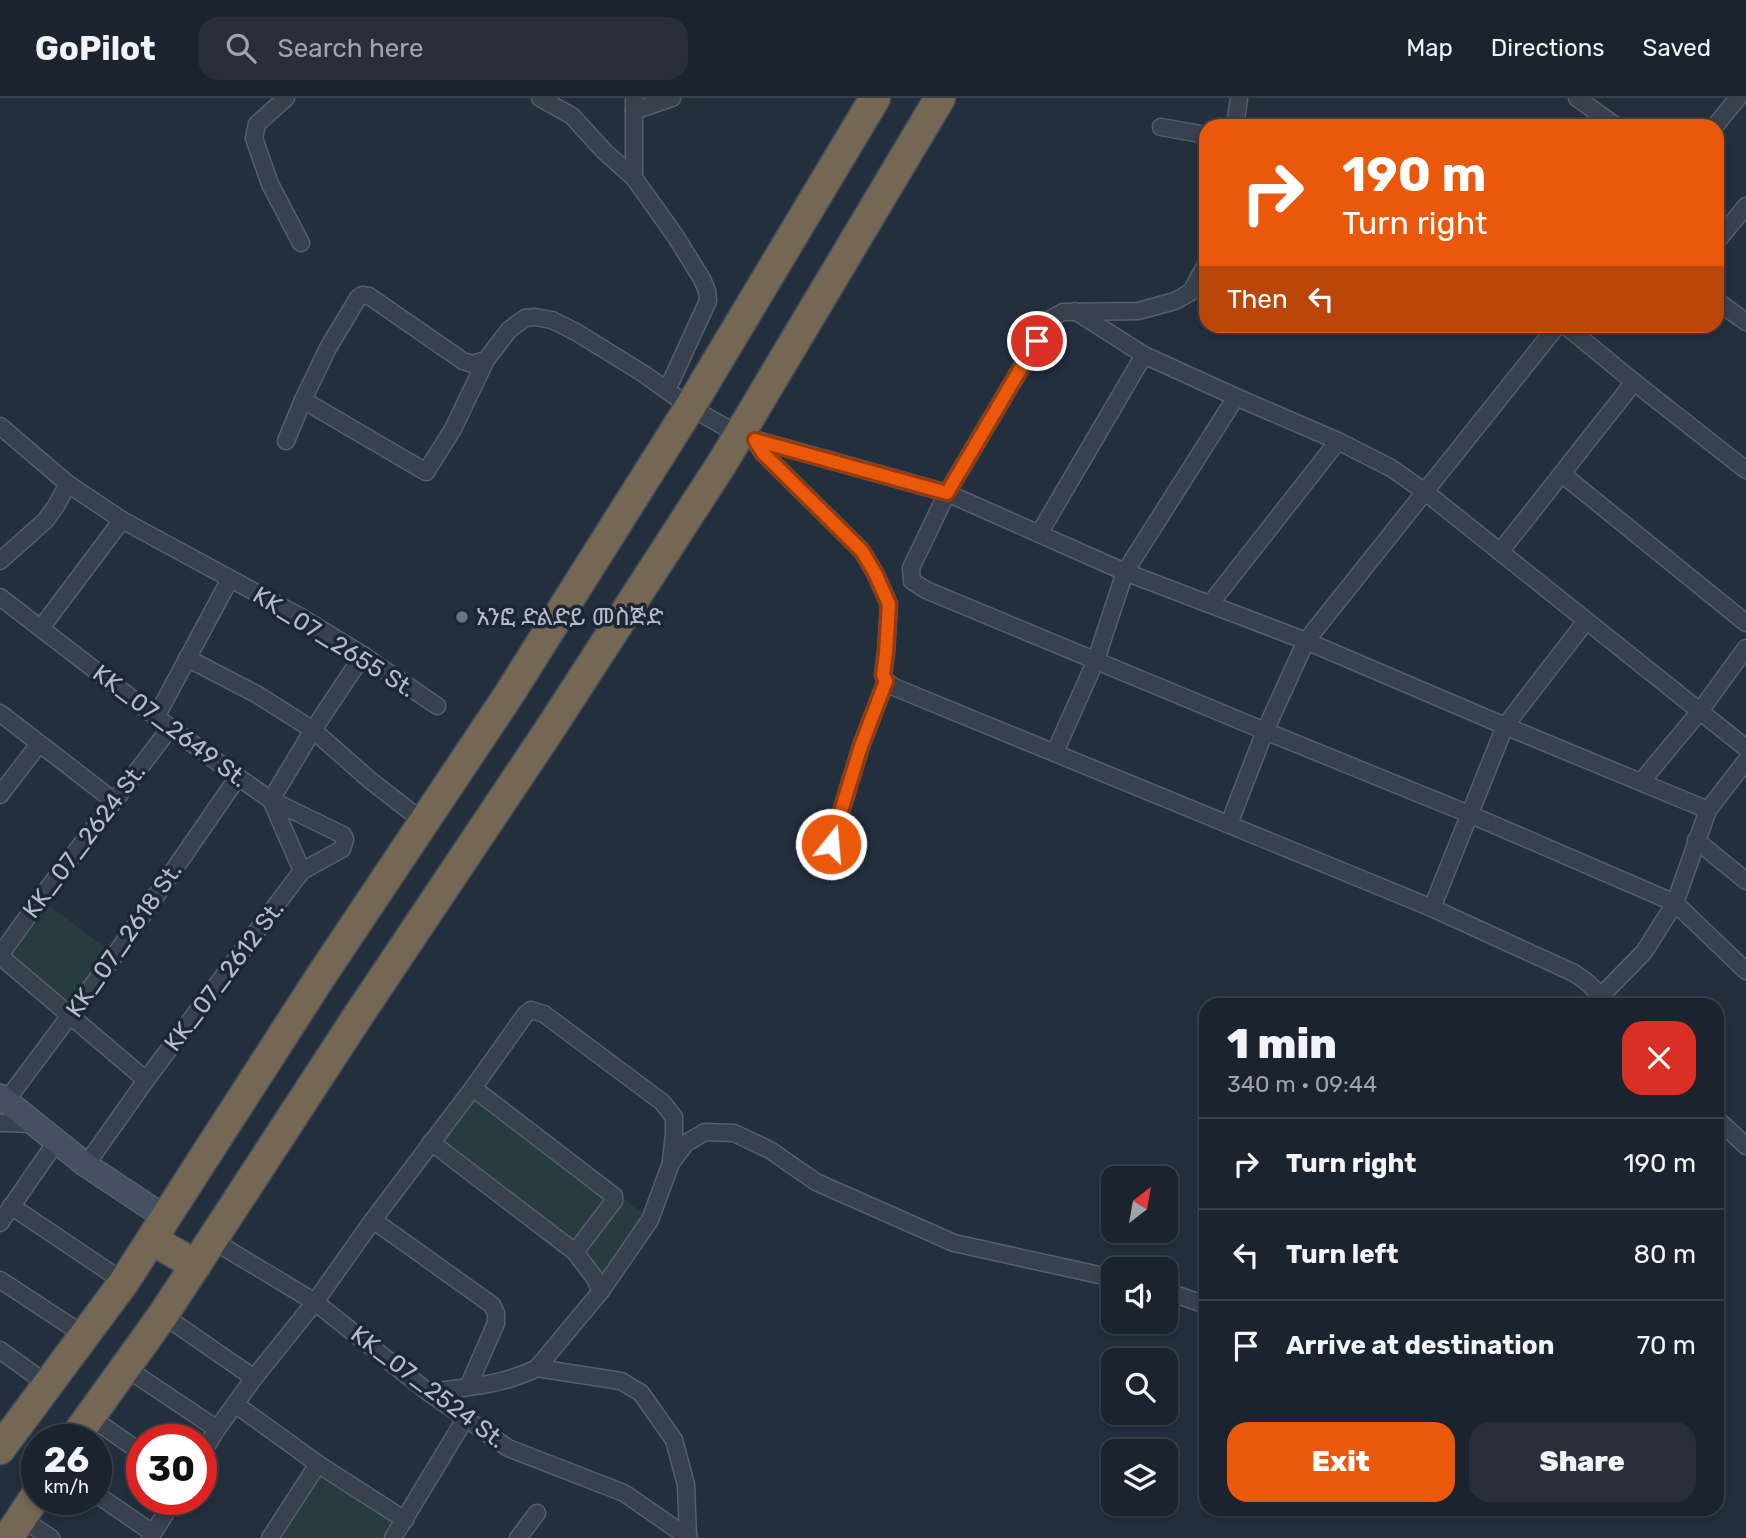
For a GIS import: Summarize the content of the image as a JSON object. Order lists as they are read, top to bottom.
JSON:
{
  "streets": {
    "street": [
      "KK_07_2655 St.",
      "KK_07_2649 St.",
      "KK_07_2624 St.",
      "KK_07_2618 St.",
      "KK_07_2612 St.",
      "KK_07_2524 St."
    ]
  },
  "crossings": [
    ["KK_07_2649 St.", "KK_07_2624 St."],
    ["KK_07_2649 St.", "KK_07_2618 St."],
    ["KK_07_2649 St.", "KK_07_2612 St."]
  ],
  "places": ["አንፎ ድልድይ መስጅድ"],
  "north": "top right",
  "page": {
    "header": "GoPilot",
    "search": "Search here",
    "nav": ["Map", "Directions", "Saved"],
    "turn": ["190 m", "Turn right"],
    "then": "Then",
    "heading": ["1 min", "340 m · 09:44"],
    "list": [
      {
        "name": "Turn right",
        "value": "190 m"
      },
      {
        "name": "Turn left",
        "value": "80 m"
      },
      {
        "name": "Arrive at destination",
        "value": "70 m"
      }
    ],
    "buttons": ["Exit", "Share"],
    "speed": "26 km/h",
    "limit": "30"
  }
}
